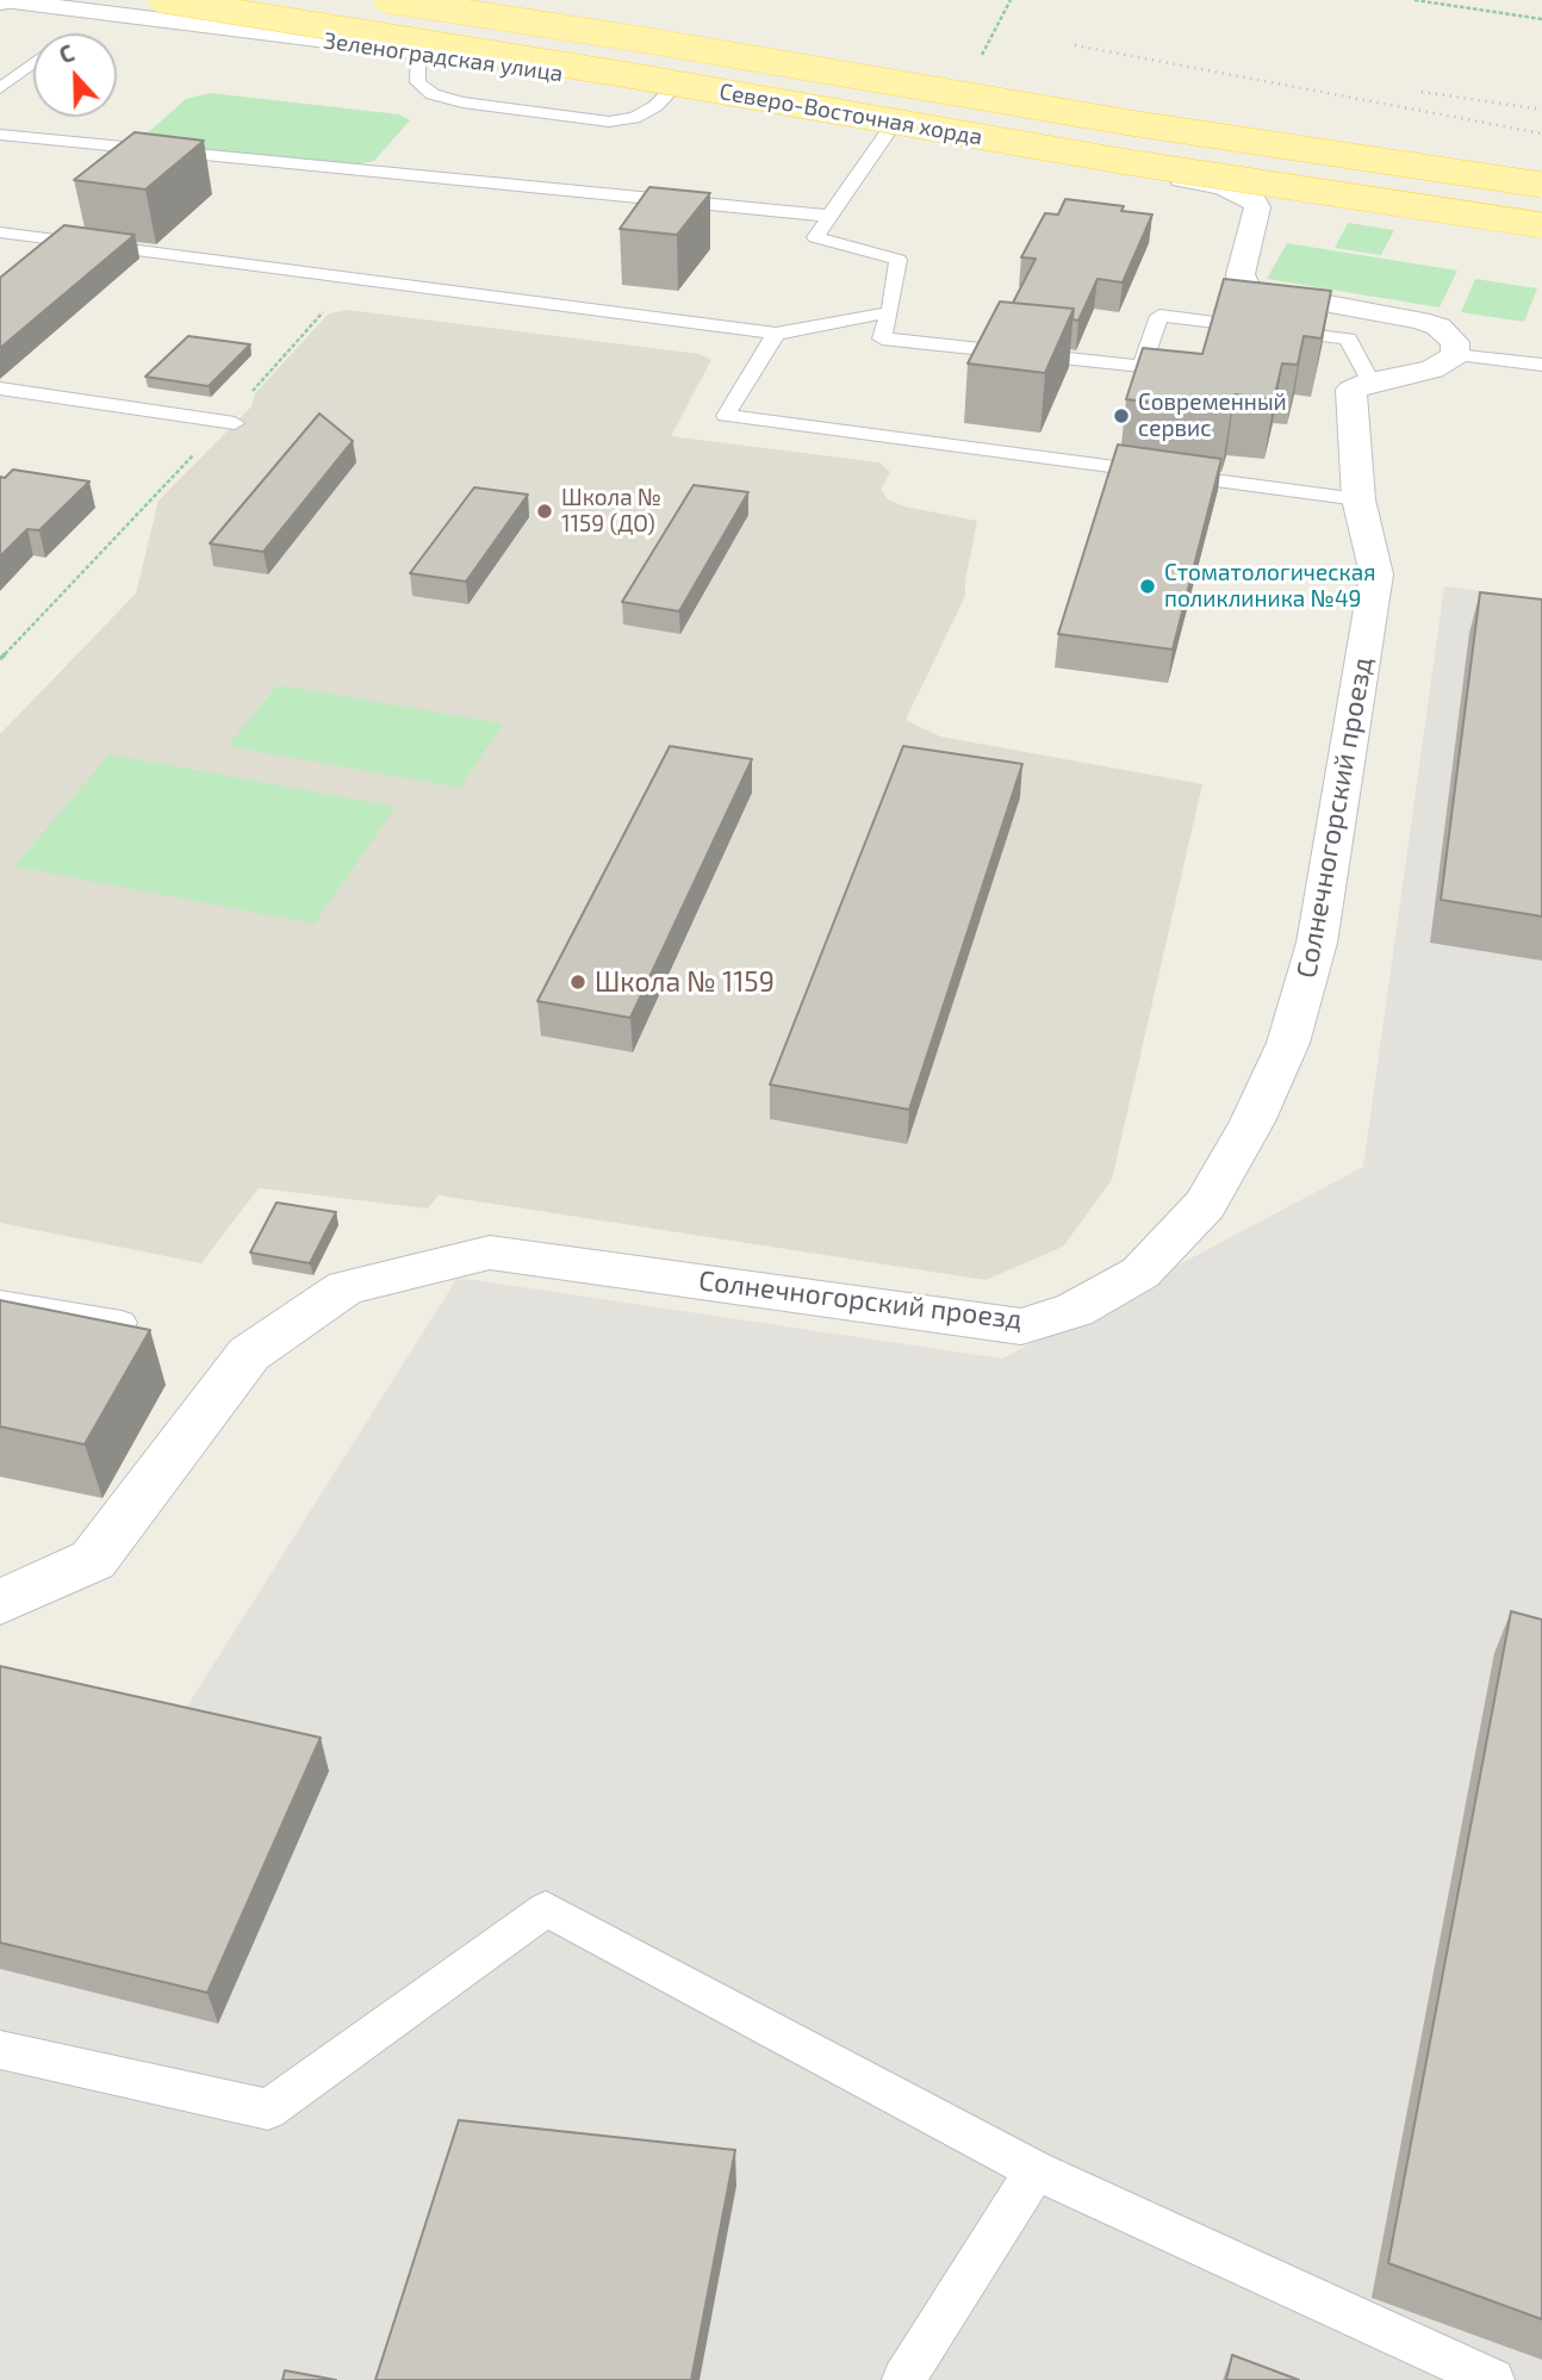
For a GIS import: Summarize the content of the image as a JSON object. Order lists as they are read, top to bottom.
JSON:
{
  "streets": {
    "main road": ["Северо-Восточная хорда"],
    "street": ["Зеленоградская улица", "Солнечногорский проезд"]
  },
  "places": [
    "Современный сервис",
    "Школа № 1159 (ДО)",
    "Стоматологическая поликлиника №49",
    "Школа № 1159"
  ],
  "north": "top"
}
